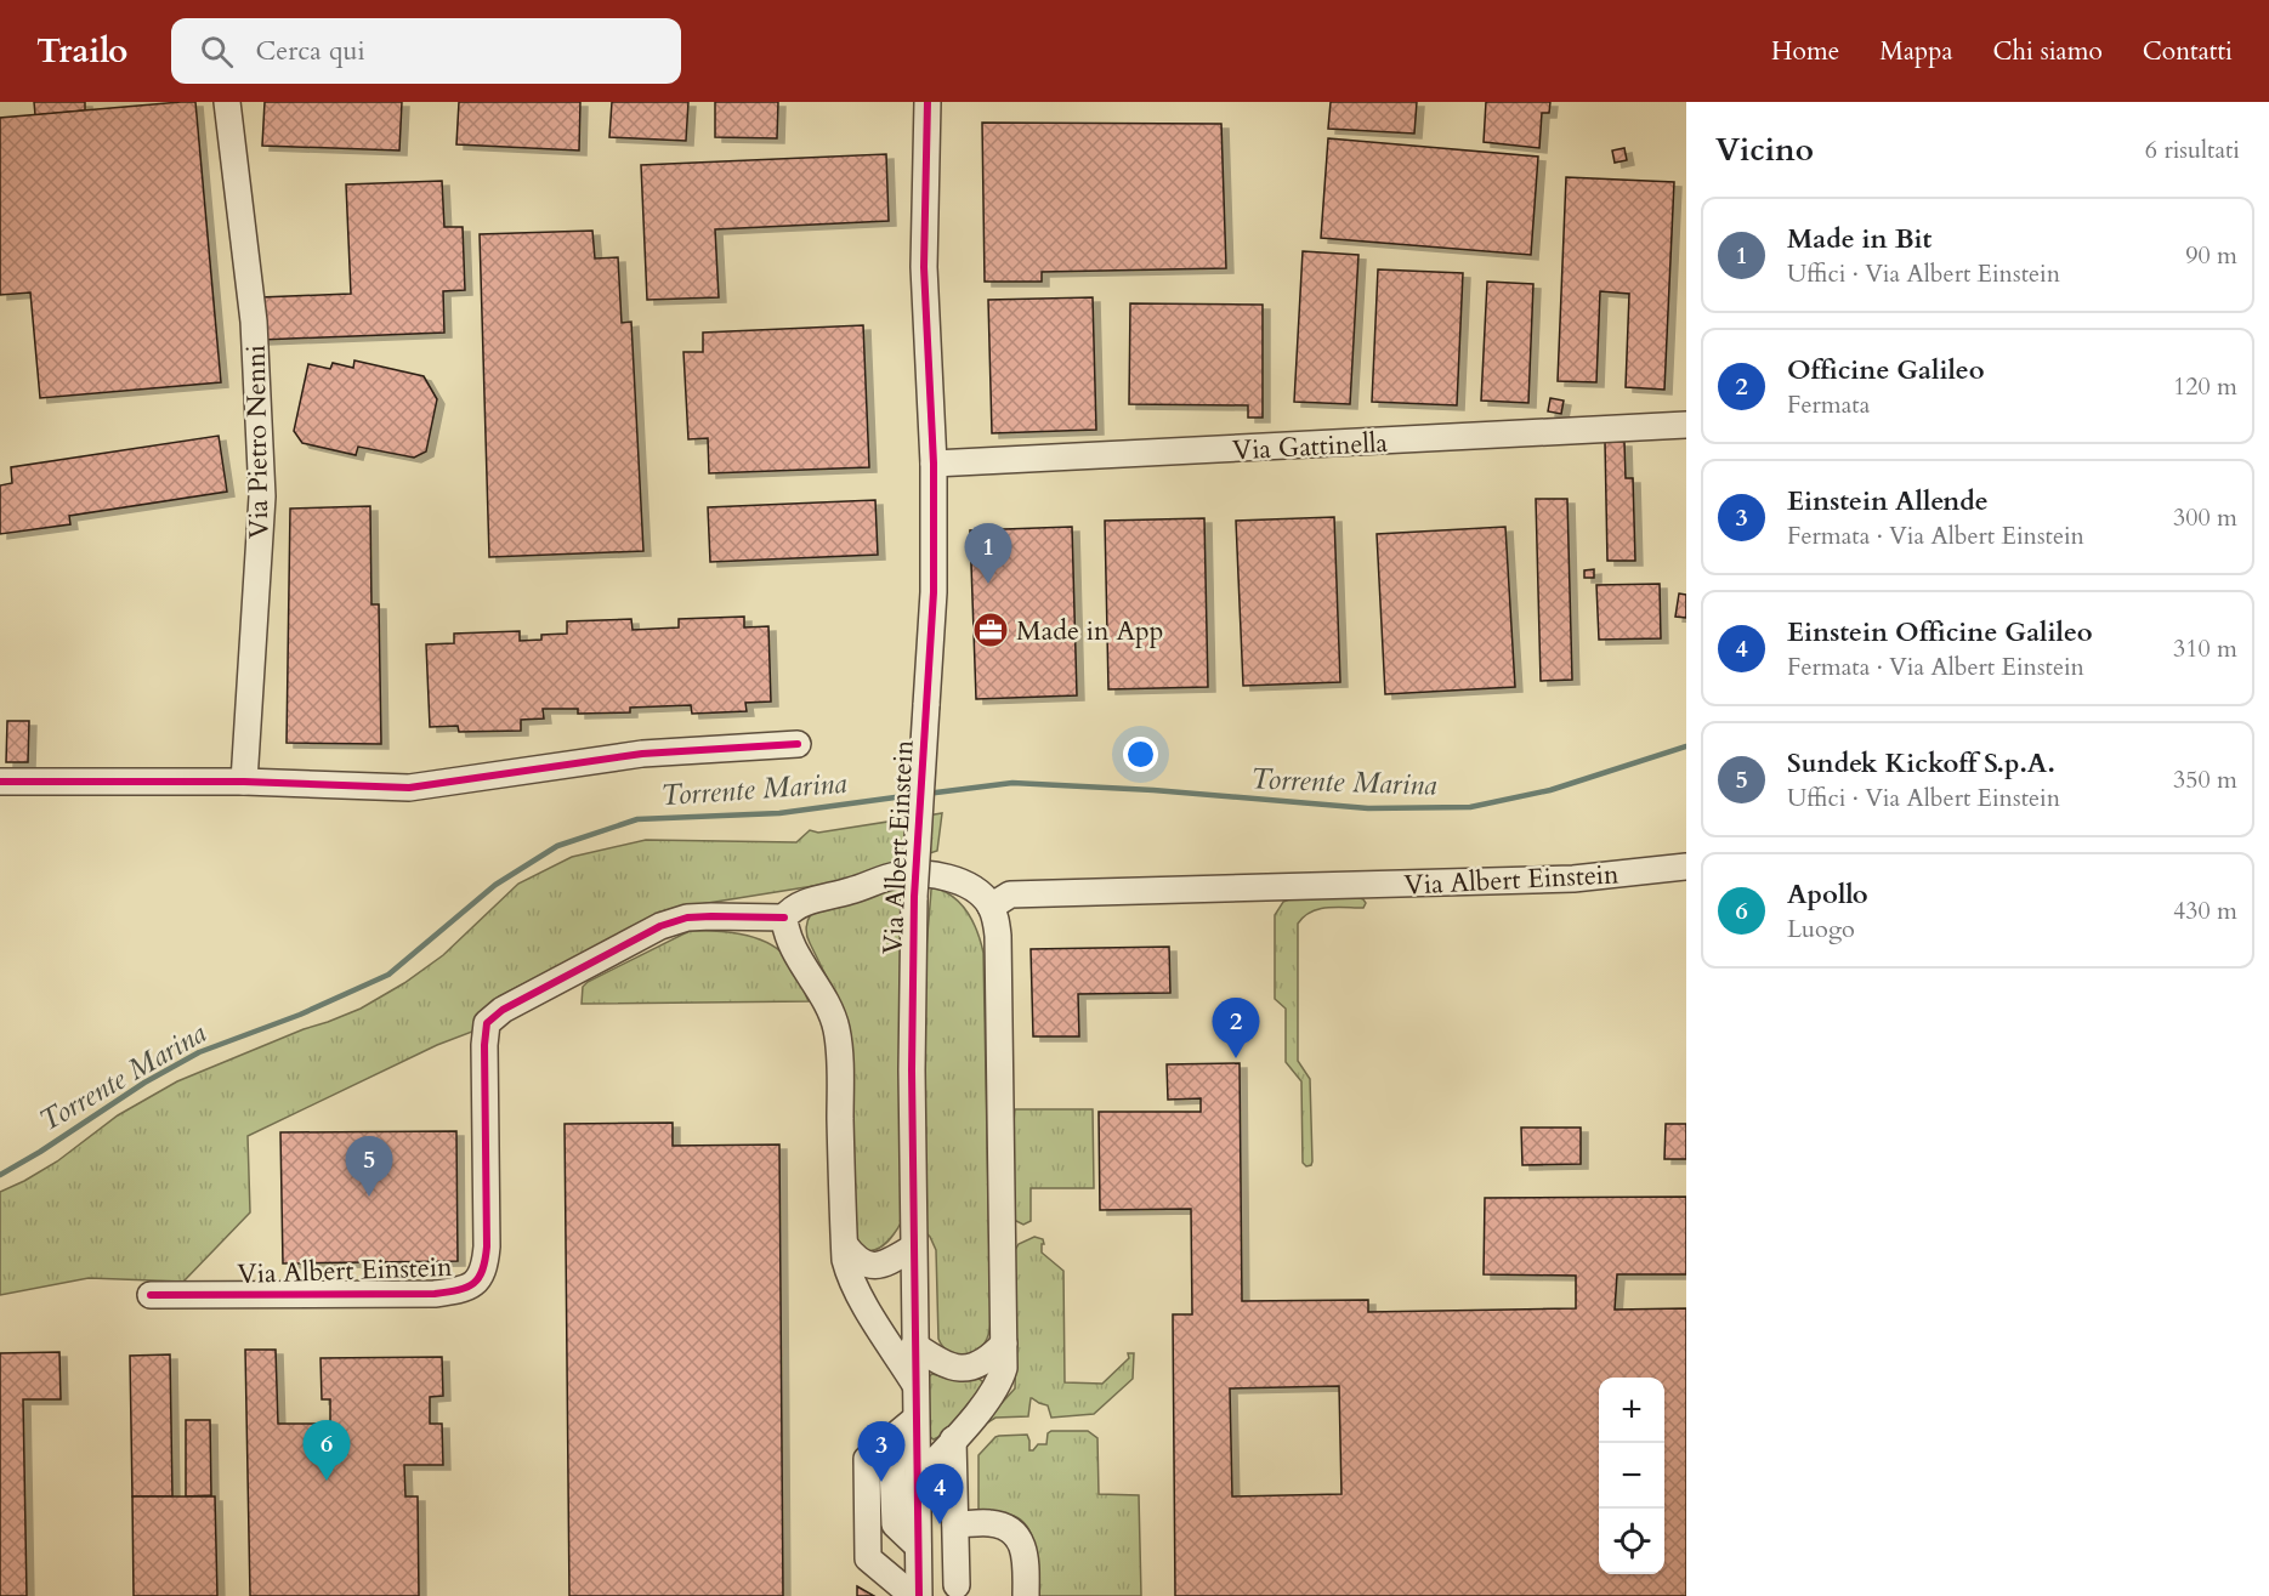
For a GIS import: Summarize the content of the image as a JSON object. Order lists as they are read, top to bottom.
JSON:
{
  "streets": {
    "street": ["Via Pietro Nenni", "Via Gattinella", "Via Albert Einstein"]
  },
  "crossings": [
    ["Via Gattinella", "Via Albert Einstein"]
  ],
  "water": ["Torrente Marina"],
  "places": {
    "office": ["Made in App"]
  },
  "page": {
    "header": "Trailo",
    "search": "Cerca qui",
    "nav": [
      "Home",
      "Mappa",
      "Chi siamo",
      "Contatti"
    ],
    "heading": ["Vicino", "6 risultati"],
    "list": [
      {
        "mark": "1",
        "name": "Made in Bit",
        "note": "Uffici · Via Albert Einstein",
        "value": "90 m"
      },
      {
        "mark": "2",
        "name": "Officine Galileo",
        "note": "Fermata",
        "value": "120 m"
      },
      {
        "mark": "3",
        "name": "Einstein Allende",
        "note": "Fermata · Via Albert Einstein",
        "value": "300 m"
      },
      {
        "mark": "4",
        "name": "Einstein Officine Galileo",
        "note": "Fermata · Via Albert Einstein",
        "value": "310 m"
      },
      {
        "mark": "5",
        "name": "Sundek Kickoff S.p.A.",
        "note": "Uffici · Via Albert Einstein",
        "value": "350 m"
      },
      {
        "mark": "6",
        "name": "Apollo",
        "note": "Luogo",
        "value": "430 m"
      }
    ],
    "pins": [
      "1",
      "2",
      "5",
      "6",
      "3",
      "4"
    ],
    "map_buttons": ["+", "−"]
  }
}
